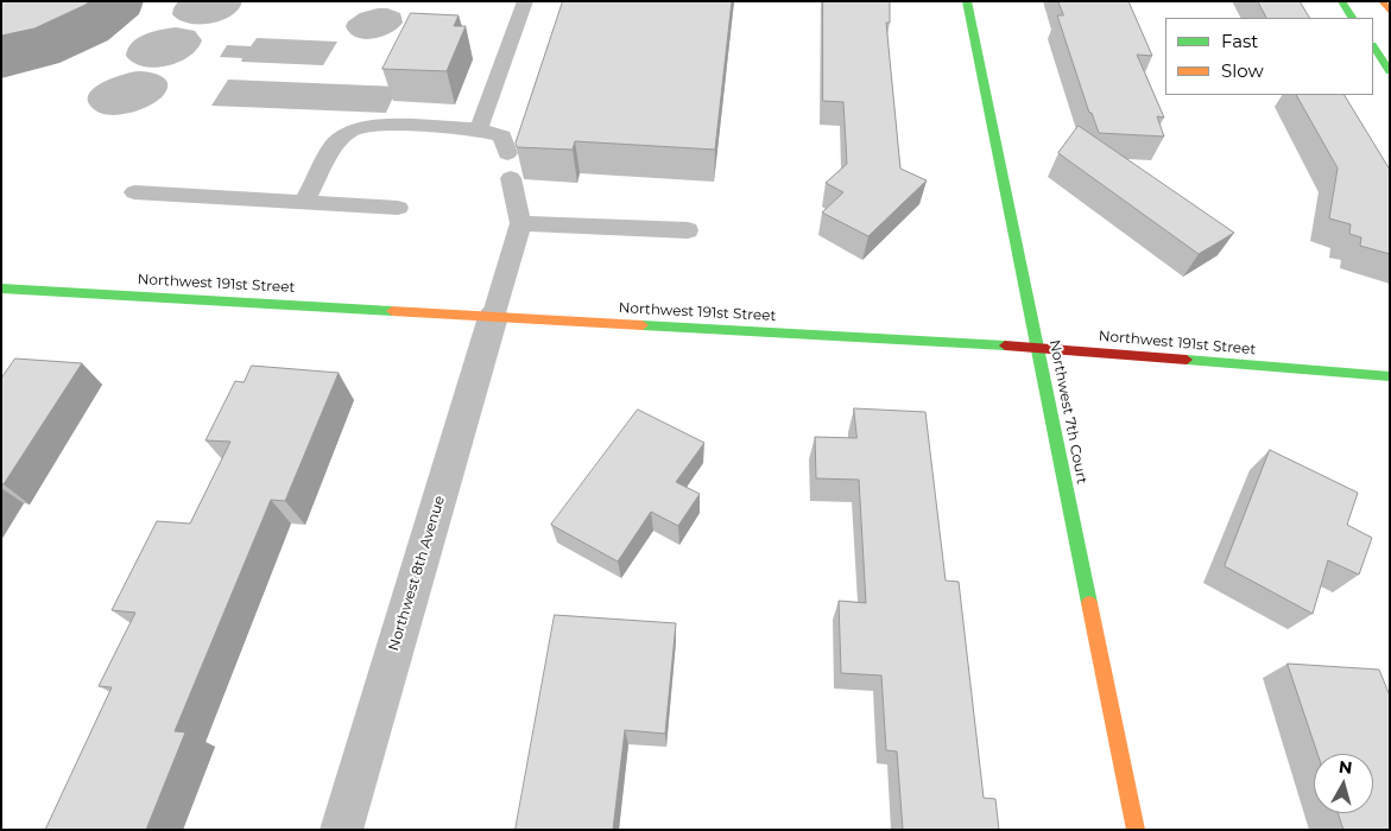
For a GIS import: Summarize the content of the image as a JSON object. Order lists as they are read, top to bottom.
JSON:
{
  "streets": {
    "street": ["Northwest 191st Street", "Northwest 7th Court", "Northwest 8th Avenue"]
  },
  "crossings": [
    ["Northwest 191st Street", "Northwest 7th Court"],
    ["Northwest 191st Street", "Northwest 8th Avenue"]
  ],
  "legend": ["Fast", "Slow"],
  "north": "top"
}
